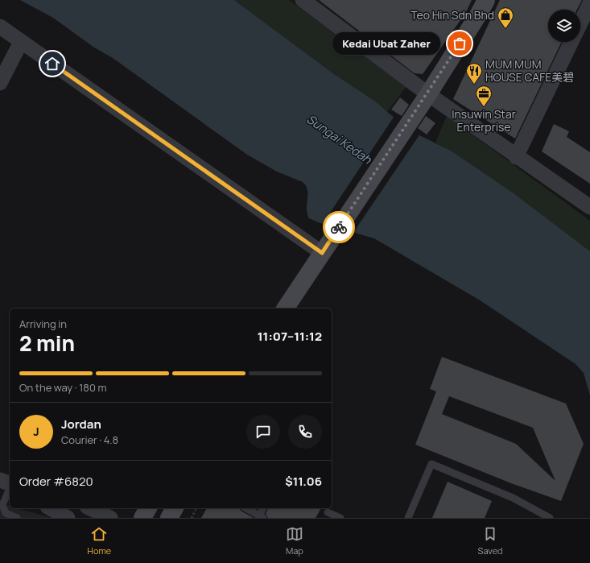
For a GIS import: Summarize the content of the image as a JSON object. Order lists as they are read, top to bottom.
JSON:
{
  "water": ["Sungai Kedah"],
  "places": {
    "shop": ["Teo Hin Sdn Bhd"],
    "other": ["Kedai Ubat Zaher"],
    "restaurant": ["MUM MUM HOUSE CAFE美碧"],
    "office": ["Insuwin Star Enterprise"]
  },
  "page": {
    "bubble": "Kedai Ubat Zaher",
    "heading": ["2 min", "Arriving in", "11:07–11:12"],
    "panel": [
      "Jordan",
      "Courier · 4.8",
      "Order #6820",
      "$11.06"
    ],
    "bar": "On the way · 180 m",
    "round": "J",
    "tabs": ["Home", "Map", "Saved"]
  }
}
